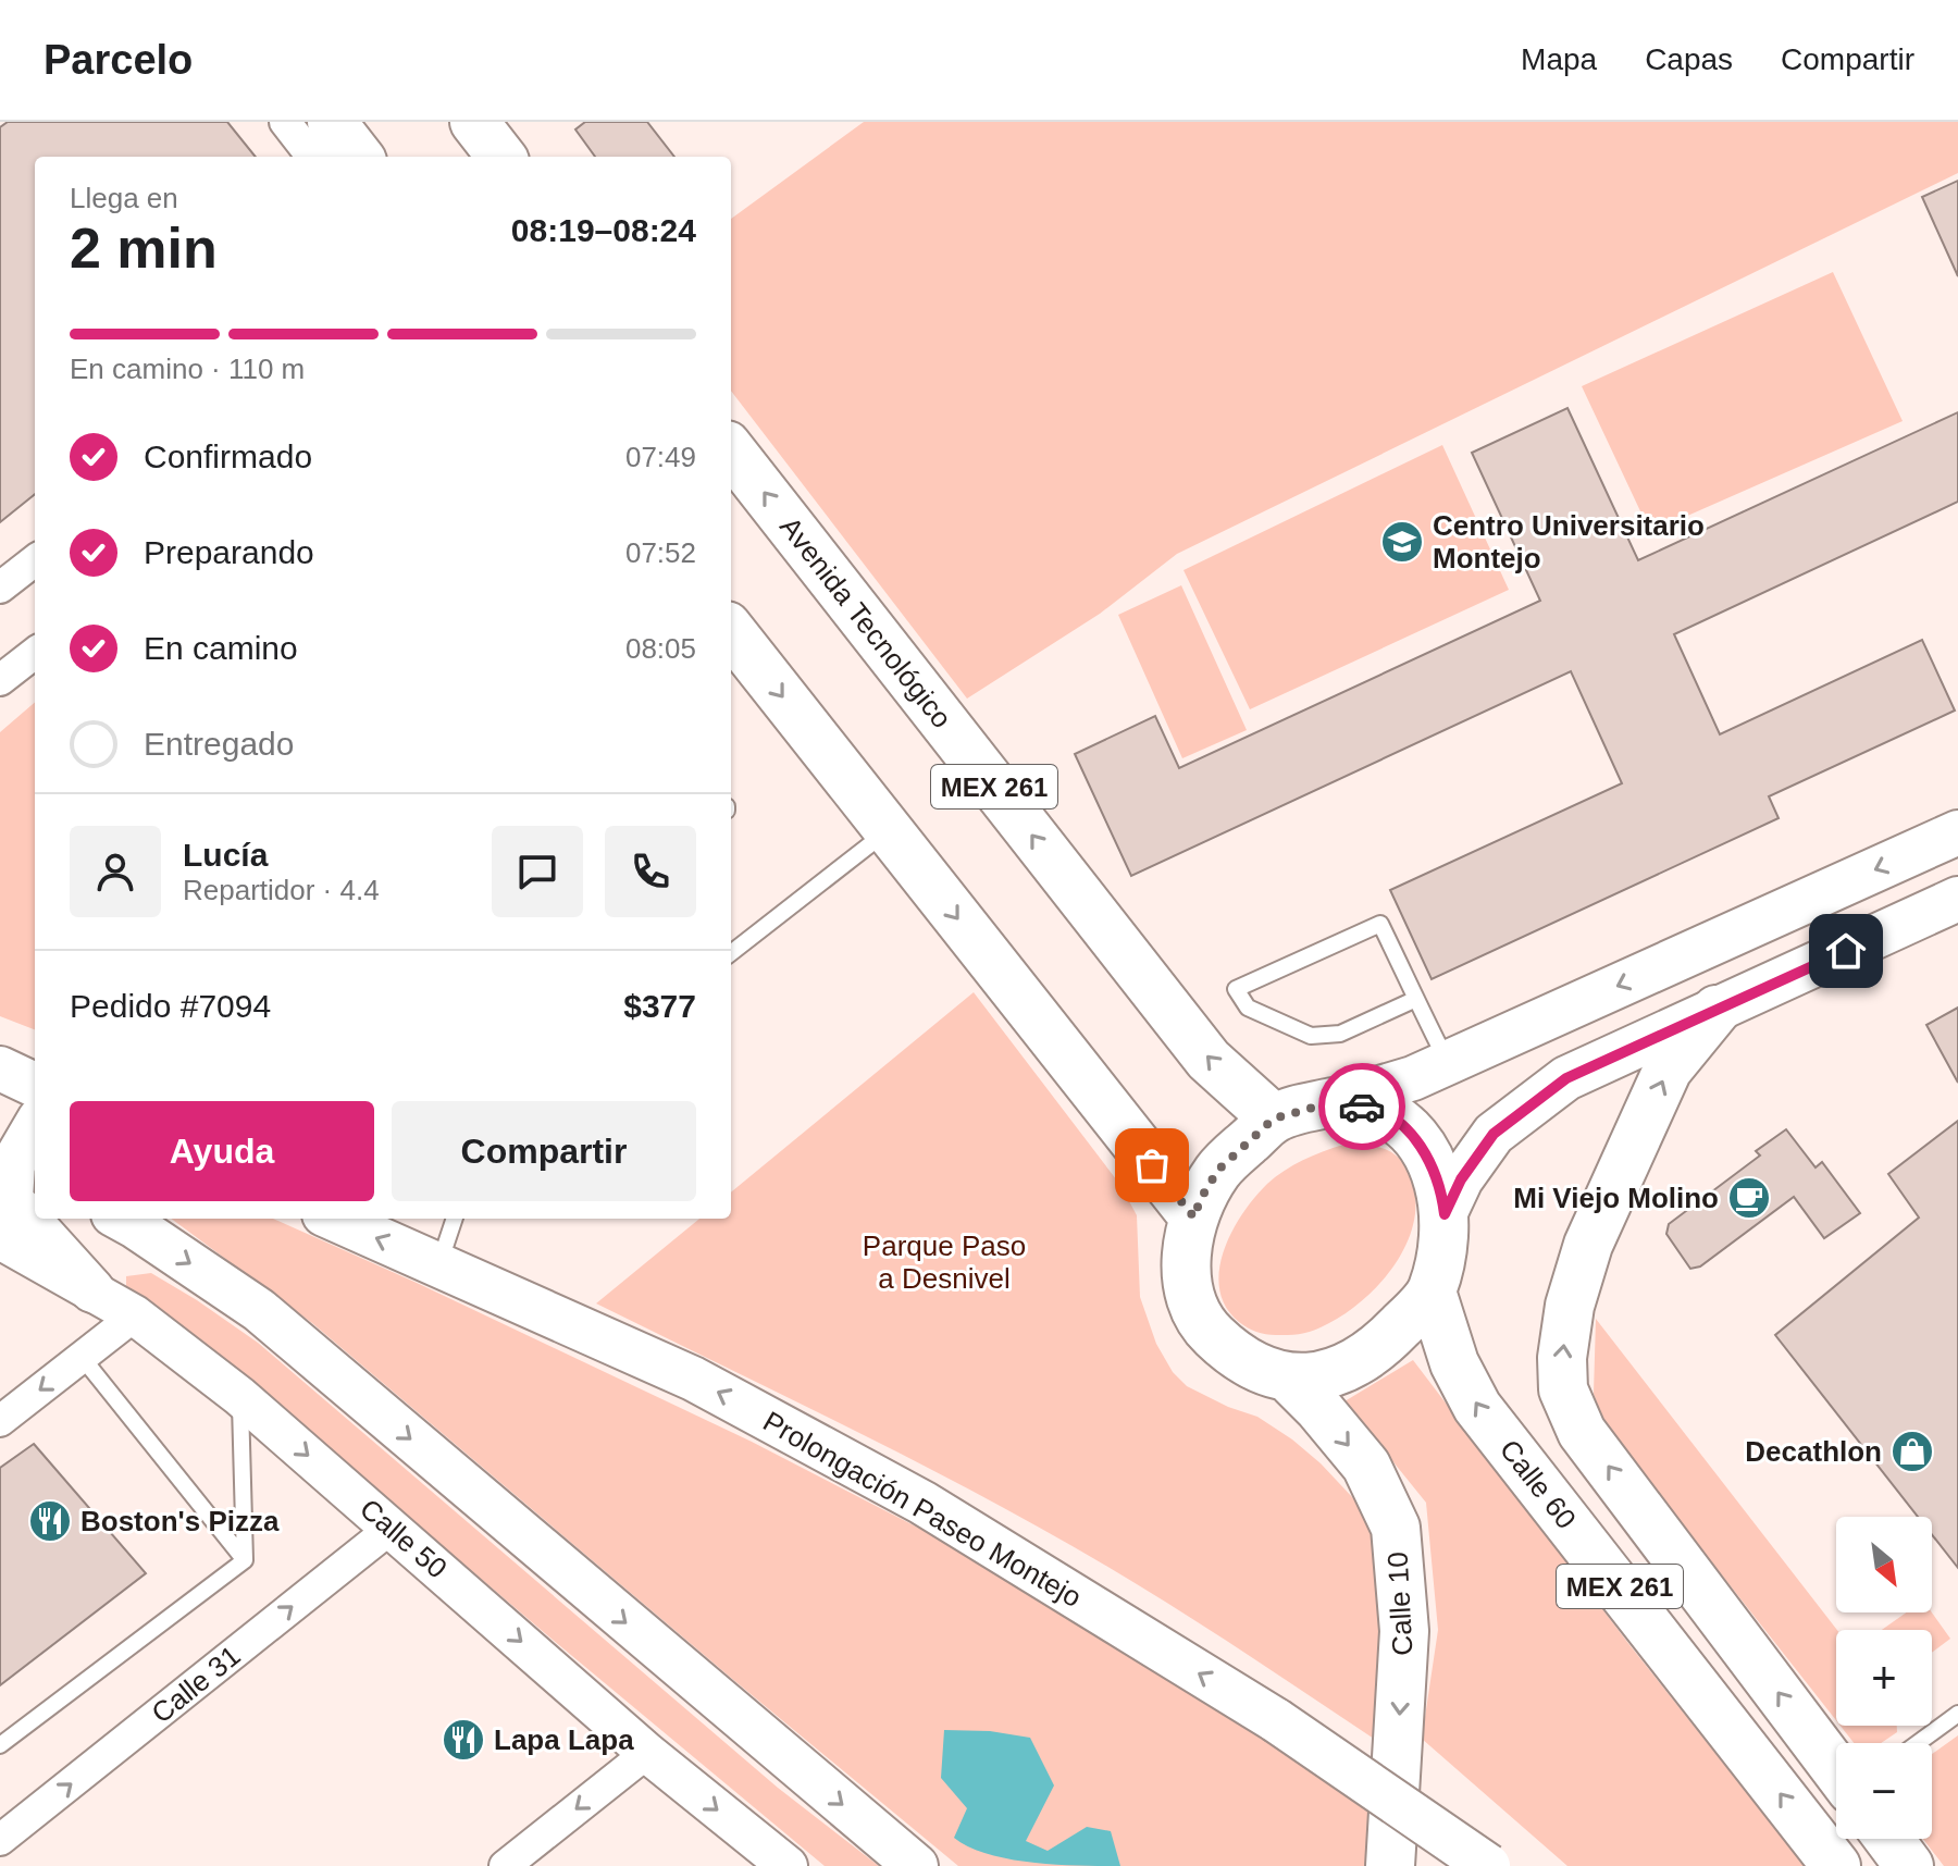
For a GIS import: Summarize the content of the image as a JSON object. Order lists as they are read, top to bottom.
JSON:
{
  "streets": {
    "main road": [
      "Avenida Tecnológico",
      "MEX 261",
      "Calle 60",
      "Prolongación Paseo Montejo",
      "Calle 10"
    ],
    "street": ["Calle 50", "Calle 31"]
  },
  "crossings": [
    ["Avenida Tecnológico", "Calle 60"],
    ["Avenida Tecnológico", "Calle 10"],
    ["Calle 60", "Calle 10"],
    ["Calle 50", "Calle 31"]
  ],
  "one_way": [
    "Calle 60",
    "Calle 50",
    "Calle 10",
    "Calle 31"
  ],
  "parks": ["Parque Paso a Desnivel"],
  "places": {
    "school or university": ["Centro Universitario Montejo"],
    "cafe": ["Mi Viejo Molino"],
    "shop": ["Decathlon"],
    "restaurant": ["Boston's Pizza", "Lapa Lapa"]
  },
  "north": "bottom right",
  "page": {
    "header": "Parcelo",
    "nav": ["Mapa", "Capas", "Compartir"],
    "heading": ["2 min", "Llega en", "08:19–08:24"],
    "panel": [
      "Lucía",
      "Repartidor · 4.4",
      "Pedido #7094",
      "$377"
    ],
    "bar": "En camino · 110 m",
    "list": [
      ["Confirmado", "07:49"],
      ["Preparando", "07:52"],
      ["En camino", "08:05"],
      "Entregado"
    ],
    "buttons": ["Ayuda", "Compartir"],
    "map_buttons": ["+", "−"]
  }
}
